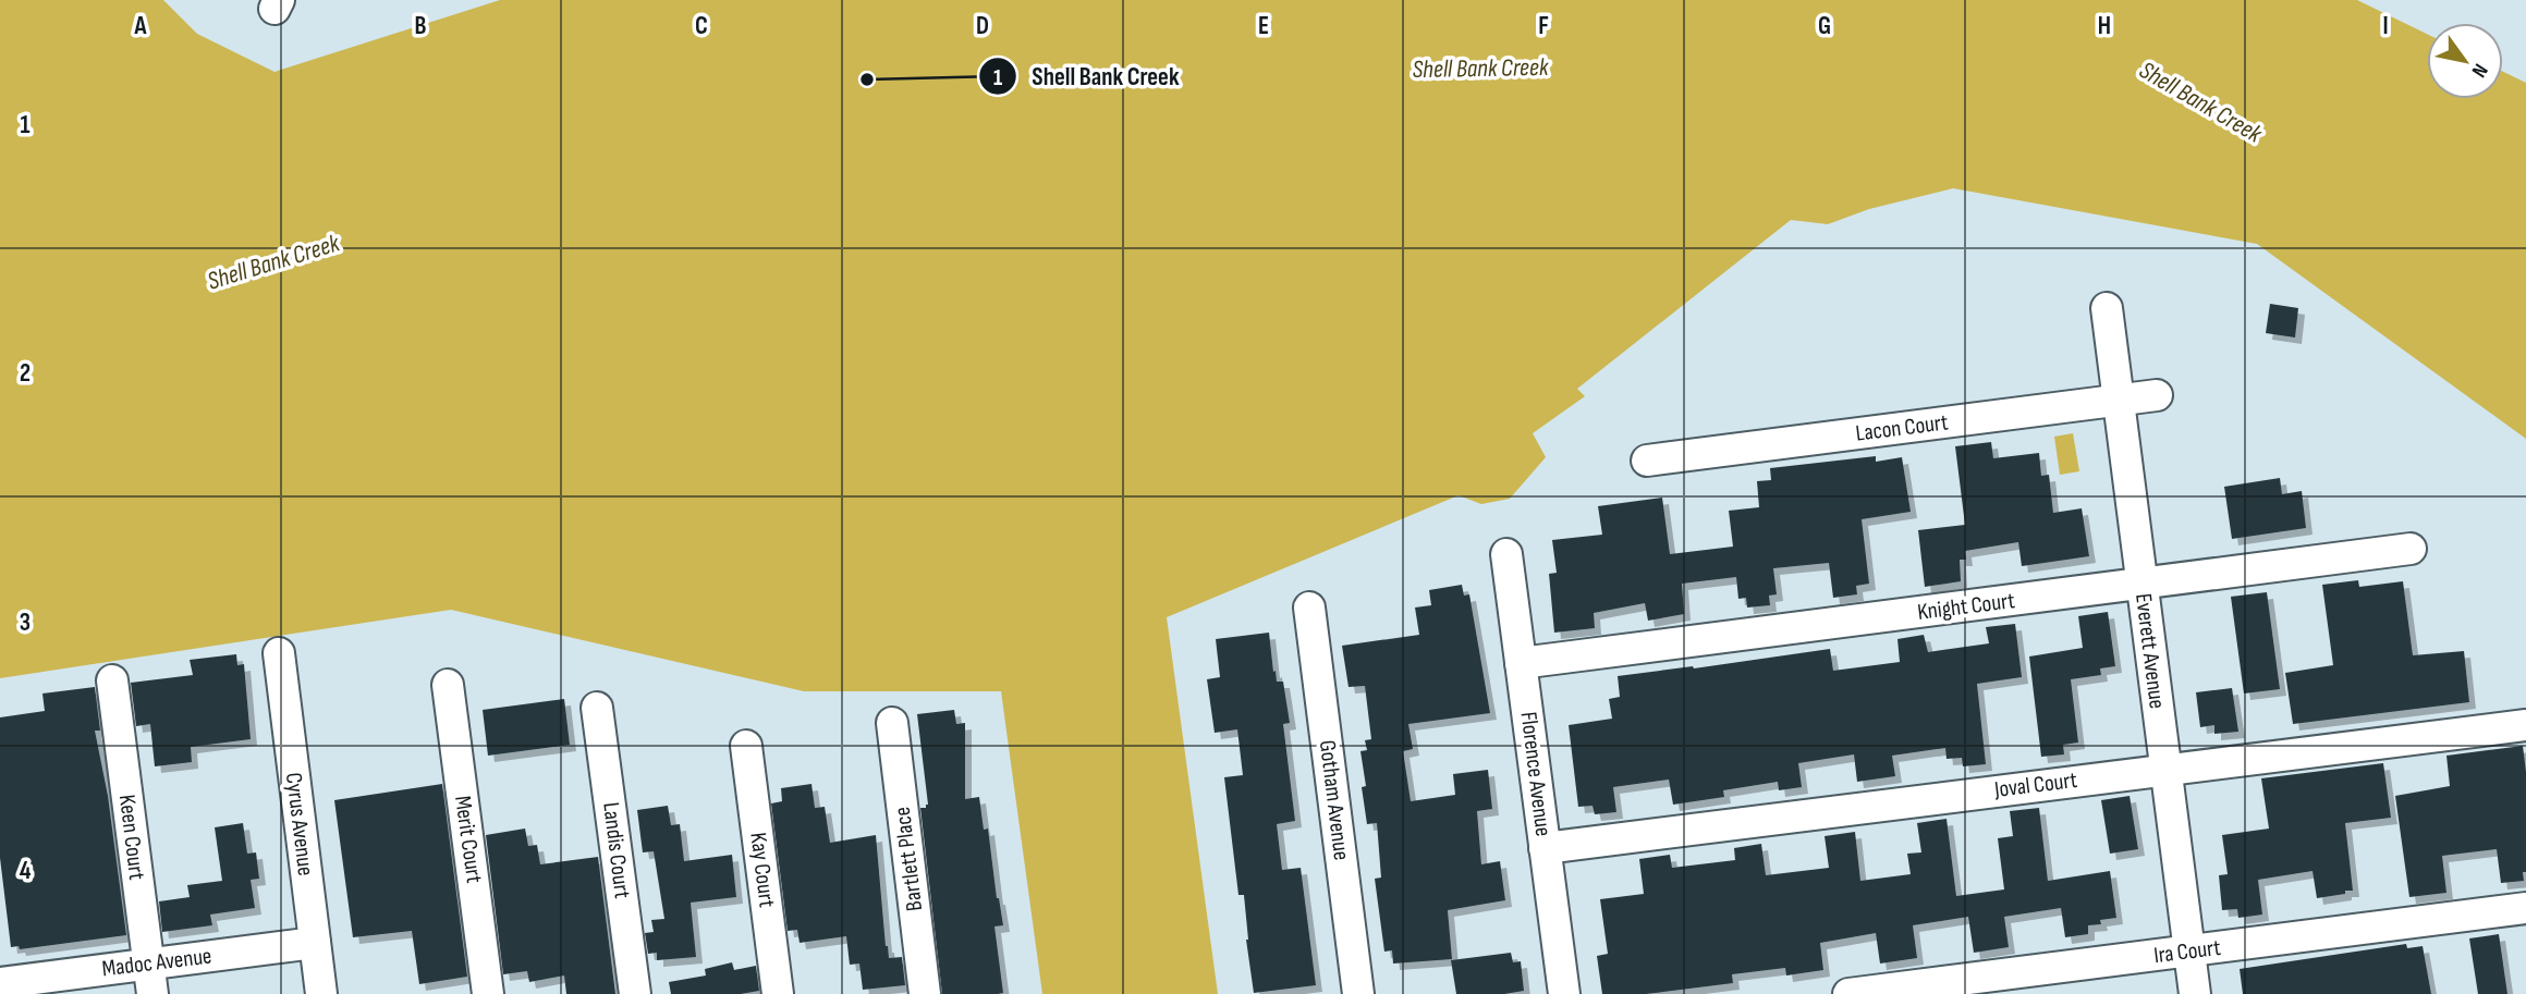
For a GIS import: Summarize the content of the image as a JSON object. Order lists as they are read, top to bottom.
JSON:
{
  "streets": {
    "street": [
      "Lacon Court",
      "Knight Court",
      "Everett Avenue",
      "Florence Avenue",
      "Joval Court",
      "Gotham Avenue",
      "Cyrus Avenue",
      "Keen Court",
      "Merit Court",
      "Landis Court",
      "Bartlett Place",
      "Kay Court",
      "Ira Court",
      "Madoc Avenue"
    ]
  },
  "crossings": [
    ["Lacon Court", "Everett Avenue"],
    ["Knight Court", "Everett Avenue"],
    ["Knight Court", "Florence Avenue"],
    ["Everett Avenue", "Joval Court"],
    ["Everett Avenue", "Ira Court"],
    ["Florence Avenue", "Joval Court"],
    ["Cyrus Avenue", "Madoc Avenue"],
    ["Keen Court", "Madoc Avenue"]
  ],
  "water": ["Shell Bank Creek"],
  "places": ["Shell Bank Creek"],
  "north": "bottom right",
  "grid": {
    "columns": [
      "A",
      "B",
      "C",
      "D",
      "E",
      "F",
      "G",
      "H",
      "I"
    ],
    "rows": [
      "1",
      "2",
      "3",
      "4"
    ]
  }
}
